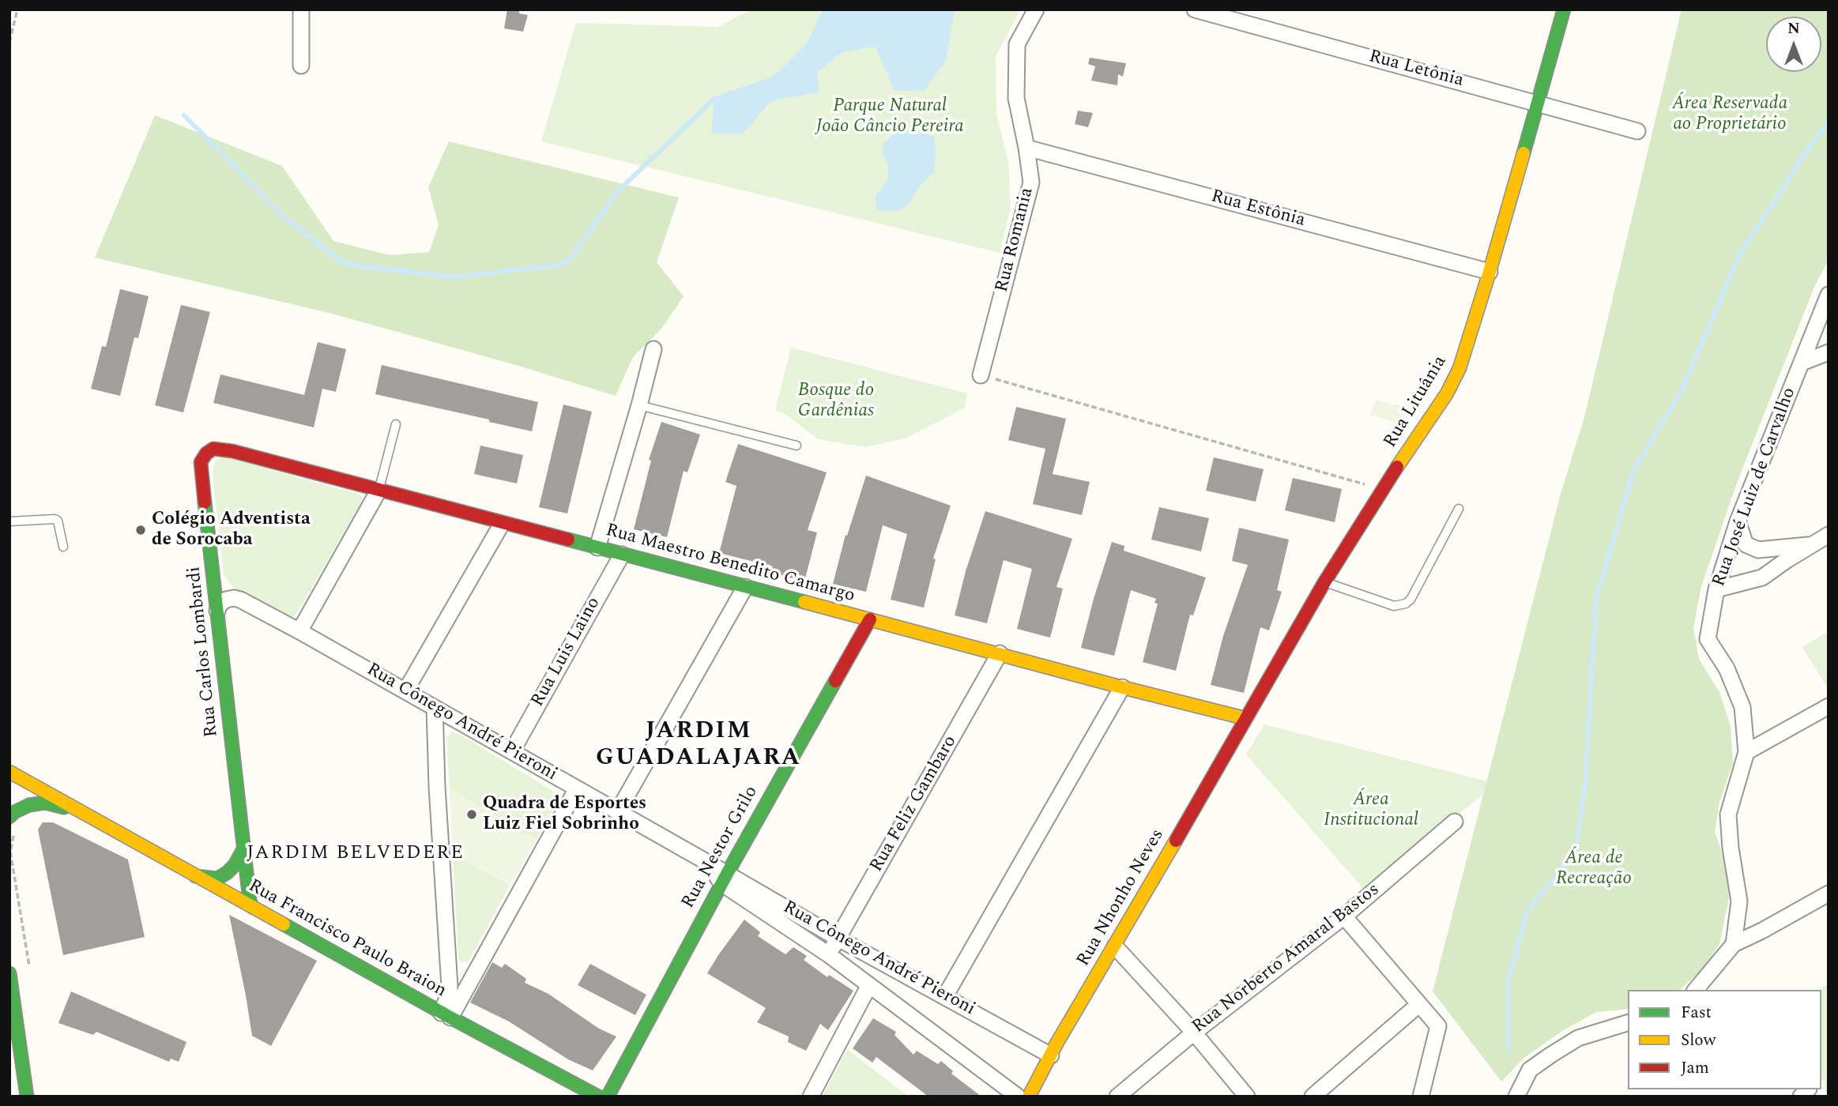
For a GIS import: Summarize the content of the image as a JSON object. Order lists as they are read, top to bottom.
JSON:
{
  "streets": {
    "street": [
      "Rua Letônia",
      "Rua Estônia",
      "Rua Romania",
      "Rua Lituânia",
      "Rua José Luiz de Carvalho",
      "Rua Maestro Benedito Camargo",
      "Rua Carlos Lombardi",
      "Rua Luis Laino",
      "Rua Cônego André Pieroni",
      "Rua Feliz Gambaro",
      "Rua Nestor Grilo",
      "Rua Nhonho Neves",
      "Rua Francisco Paulo Braion",
      "Rua Norberto Amaral Bastos"
    ]
  },
  "crossings": [
    ["Rua Letônia", "Rua Lituânia"],
    ["Rua Estônia", "Rua Romania"],
    ["Rua Estônia", "Rua Lituânia"],
    ["Rua Lituânia", "Rua Maestro Benedito Camargo"],
    ["Rua Lituânia", "Rua Nhonho Neves"],
    ["Rua Maestro Benedito Camargo", "Rua Carlos Lombardi"],
    ["Rua Maestro Benedito Camargo", "Rua Luis Laino"],
    ["Rua Maestro Benedito Camargo", "Rua Feliz Gambaro"],
    ["Rua Maestro Benedito Camargo", "Rua Nestor Grilo"],
    ["Rua Maestro Benedito Camargo", "Rua Nhonho Neves"],
    ["Rua Carlos Lombardi", "Rua Cônego André Pieroni"],
    ["Rua Carlos Lombardi", "Rua Francisco Paulo Braion"],
    ["Rua Luis Laino", "Rua Cônego André Pieroni"],
    ["Rua Cônego André Pieroni", "Rua Feliz Gambaro"],
    ["Rua Cônego André Pieroni", "Rua Nestor Grilo"],
    ["Rua Cônego André Pieroni", "Rua Nhonho Neves"]
  ],
  "districts": ["JARDIM GUADALAJARA", "JARDIM BELVEDERE"],
  "parks": [
    "Área Reservada ao Proprietário",
    "Parque Natural João Câncio Pereira",
    "Bosque do Gardênias",
    "Área Institucional",
    "Área de Recreação"
  ],
  "places": ["Colégio Adventista de Sorocaba", "Quadra de Esportes Luiz Fiel Sobrinho"],
  "legend": ["Fast", "Slow", "Jam"],
  "north": "top"
}
